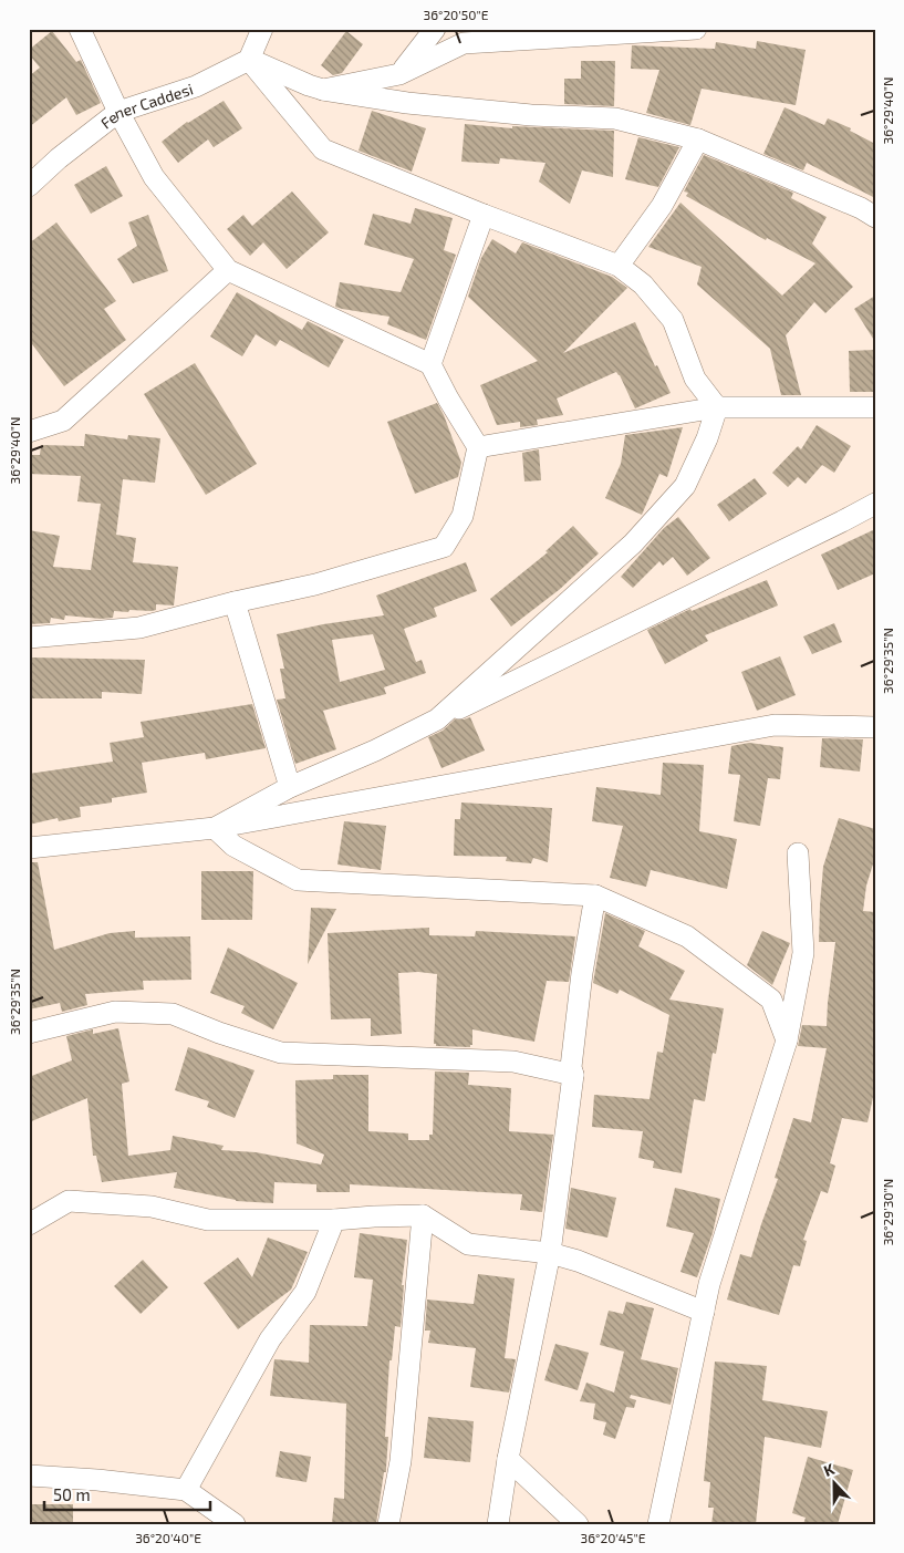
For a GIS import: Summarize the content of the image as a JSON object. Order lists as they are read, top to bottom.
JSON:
{
  "streets": {
    "street": ["Fener Caddesi"]
  },
  "scale_bar": "50 m",
  "north": "top",
  "coordinates": [
    "36°20'50\"E",
    "36°29'40\"N",
    "36°29'35\"N",
    "36°29'30\"N",
    "36°20'40\"E",
    "36°20'45\"E"
  ]
}
